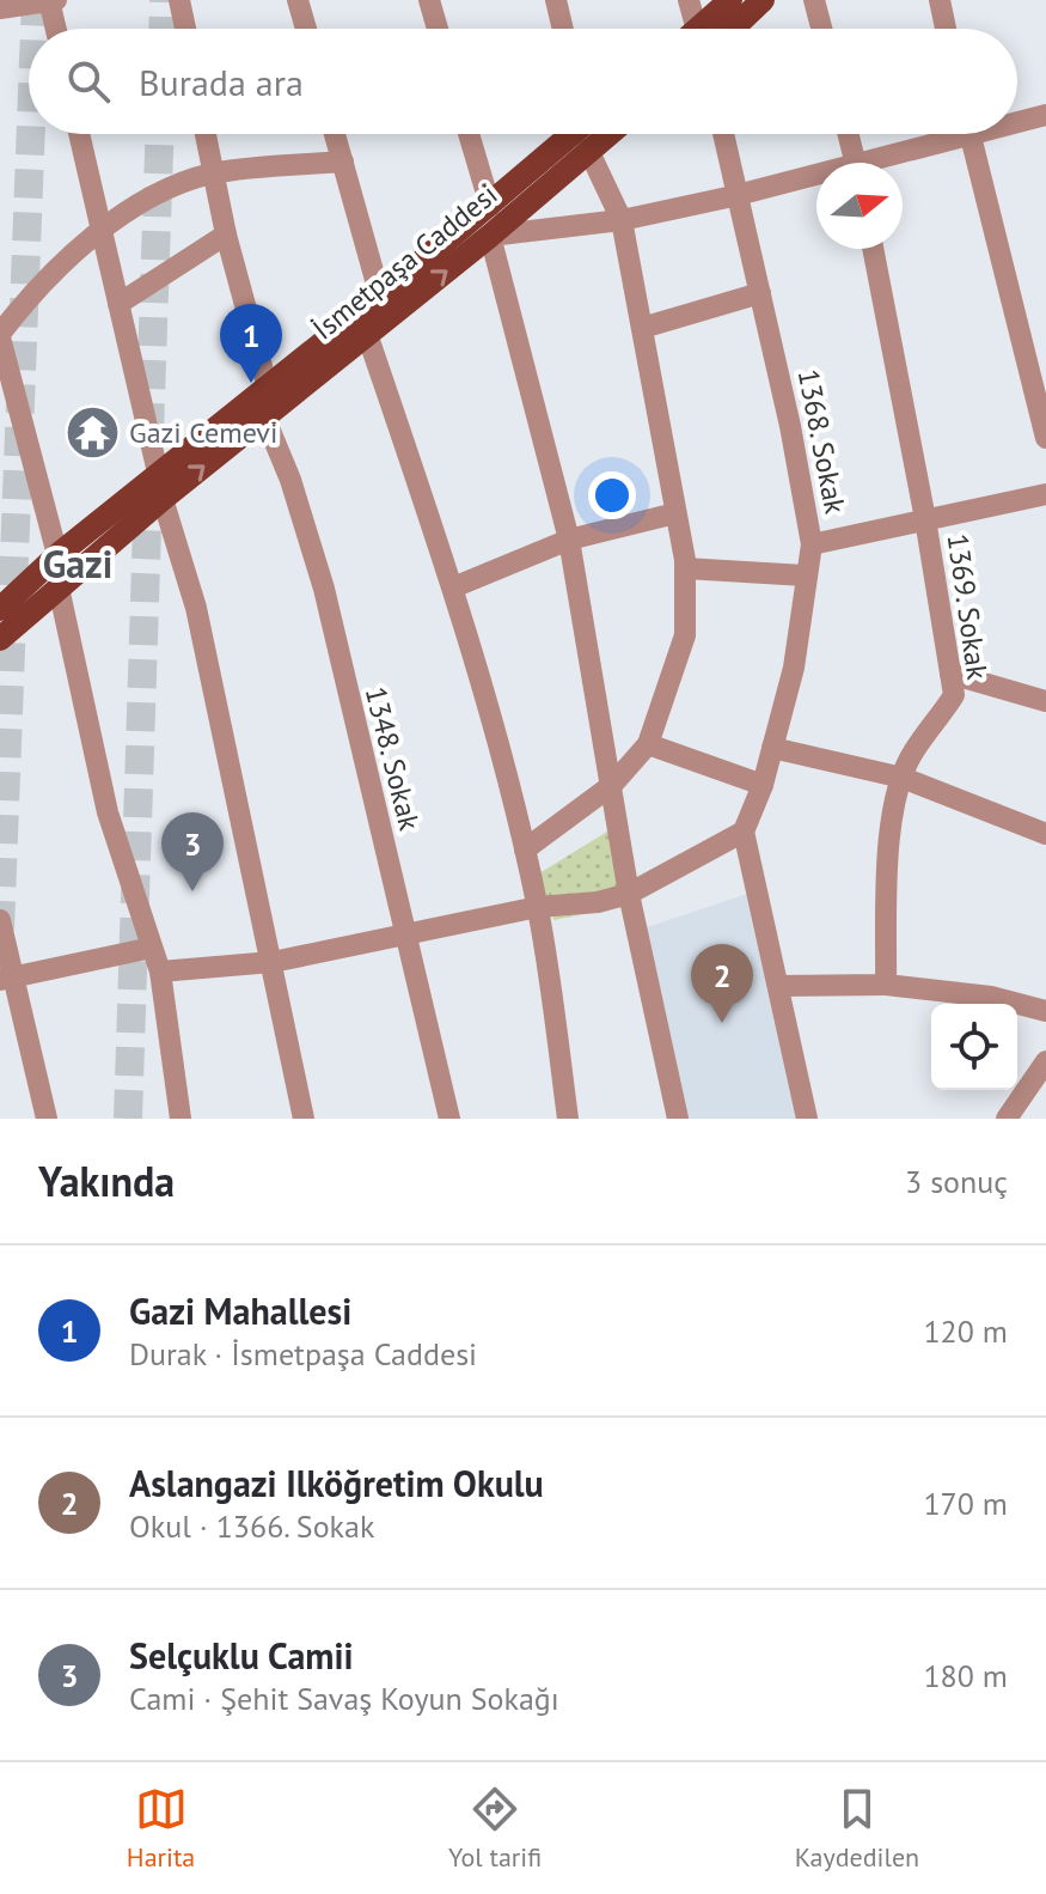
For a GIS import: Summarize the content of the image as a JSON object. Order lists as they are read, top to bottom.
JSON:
{
  "streets": {
    "main road": ["İsmetpaşa Caddesi"],
    "street": ["1368. Sokak", "1369. Sokak", "1348. Sokak"]
  },
  "crossings": [
    ["İsmetpaşa Caddesi", "1348. Sokak"]
  ],
  "districts": ["Gazi"],
  "places": {
    "temple": ["Gazi Cemevi"]
  },
  "north": "right",
  "page": {
    "search": "Burada ara",
    "pins": ["1", "3", "2"],
    "heading": ["Yakında", "3 sonuç"],
    "list": [
      {
        "mark": "1",
        "name": "Gazi Mahallesi",
        "note": "Durak · İsmetpaşa Caddesi",
        "value": "120 m"
      },
      {
        "mark": "2",
        "name": "Aslangazi Ilköğretim Okulu",
        "note": "Okul · 1366. Sokak",
        "value": "170 m"
      },
      {
        "mark": "3",
        "name": "Selçuklu Camii",
        "note": "Cami · Şehit Savaş Koyun Sokağı",
        "value": "180 m"
      }
    ],
    "nav": ["Harita", "Yol tarifi", "Kaydedilen"]
  }
}
